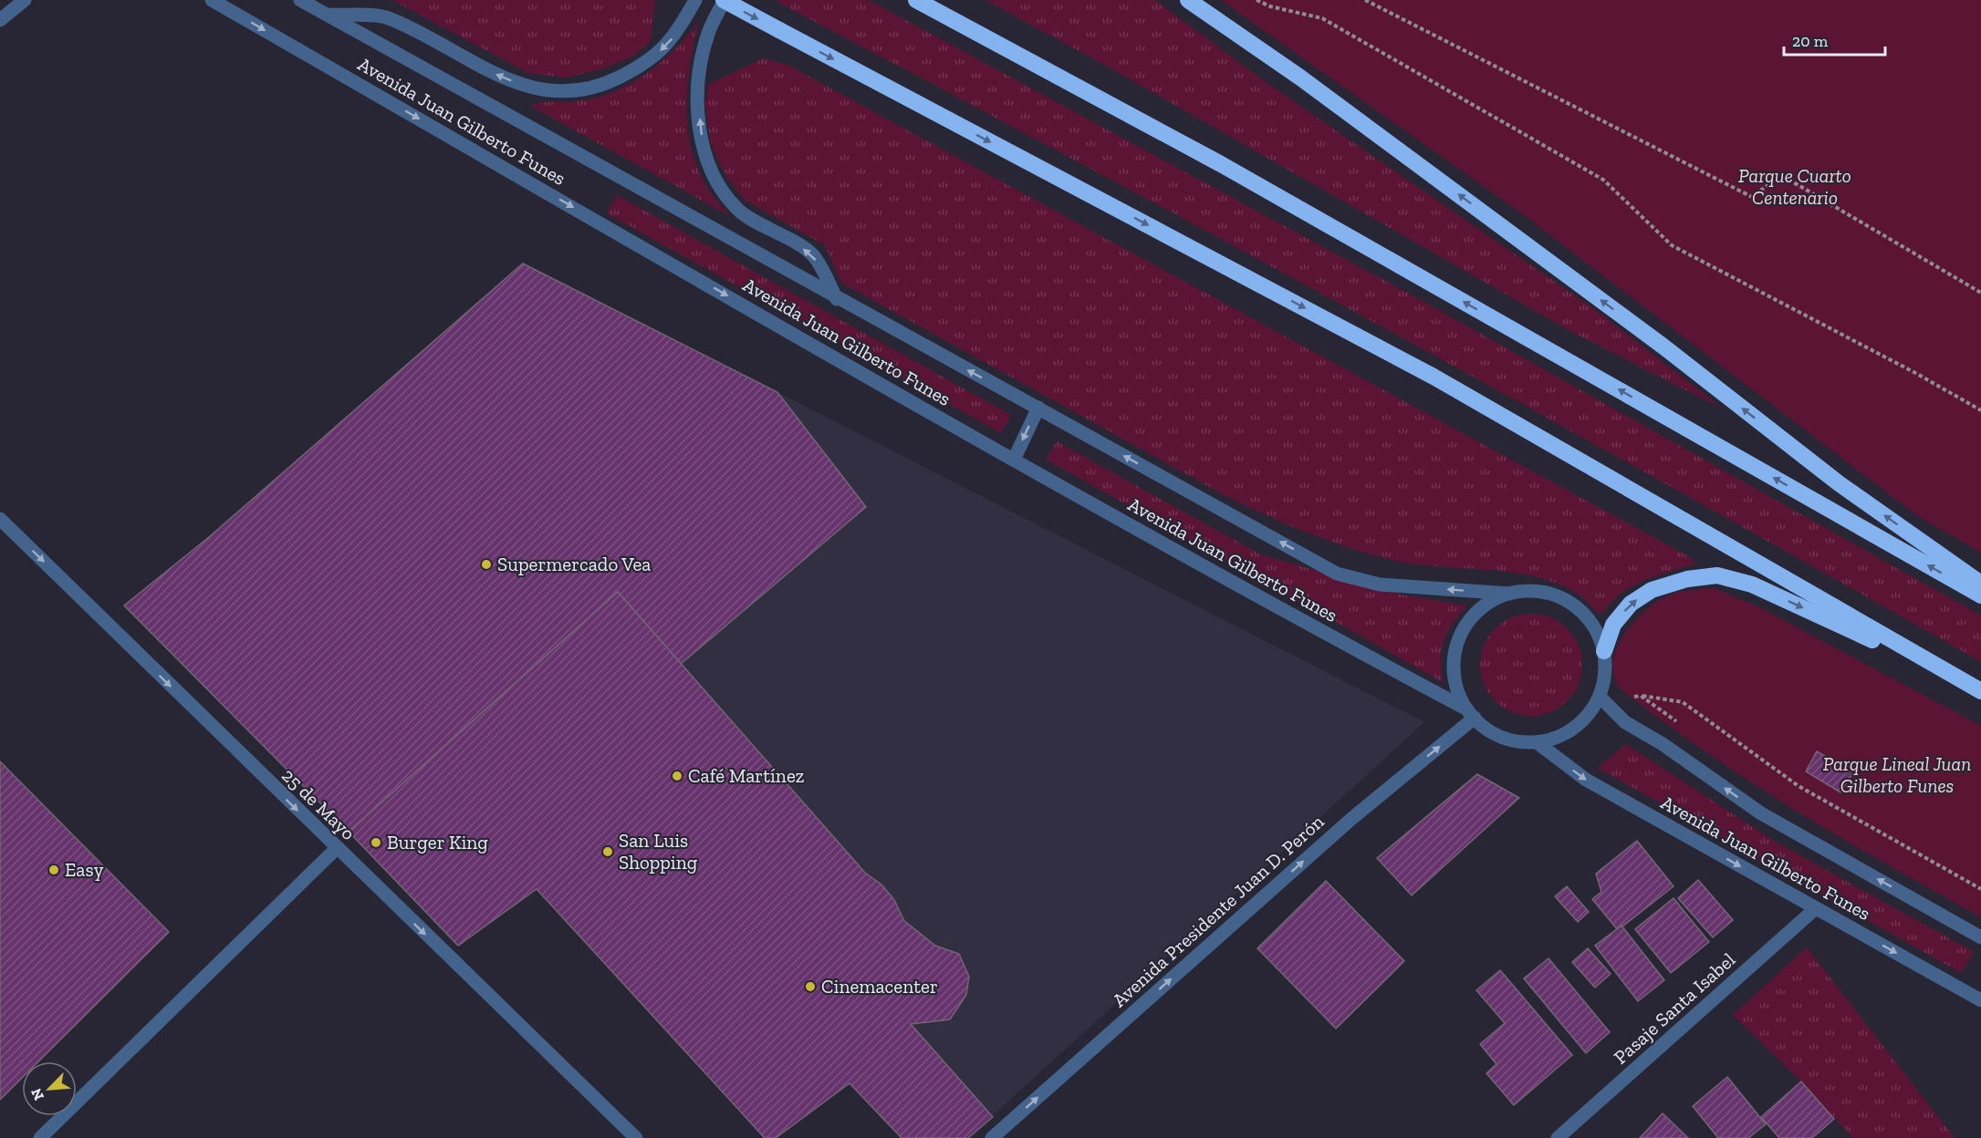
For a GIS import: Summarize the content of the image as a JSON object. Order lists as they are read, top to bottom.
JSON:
{
  "streets": {
    "street": [
      "Avenida Juan Gilberto Funes",
      "25 de Mayo",
      "Avenida Presidente Juan D. Perón",
      "Pasaje Santa Isabel"
    ]
  },
  "crossings": [
    ["Avenida Juan Gilberto Funes", "Avenida Presidente Juan D. Perón"],
    ["Avenida Juan Gilberto Funes", "Pasaje Santa Isabel"]
  ],
  "one_way": ["25 de Mayo", "Avenida Presidente Juan D. Perón"],
  "parks": ["Parque Cuarto Centenario", "Parque Lineal Juan Gilberto Funes"],
  "places": [
    "Supermercado Vea",
    "Café Martínez",
    "Burger King",
    "San Luis Shopping",
    "Easy",
    "Cinemacenter"
  ],
  "scale_bar": "20 m",
  "north": "bottom left"
}
